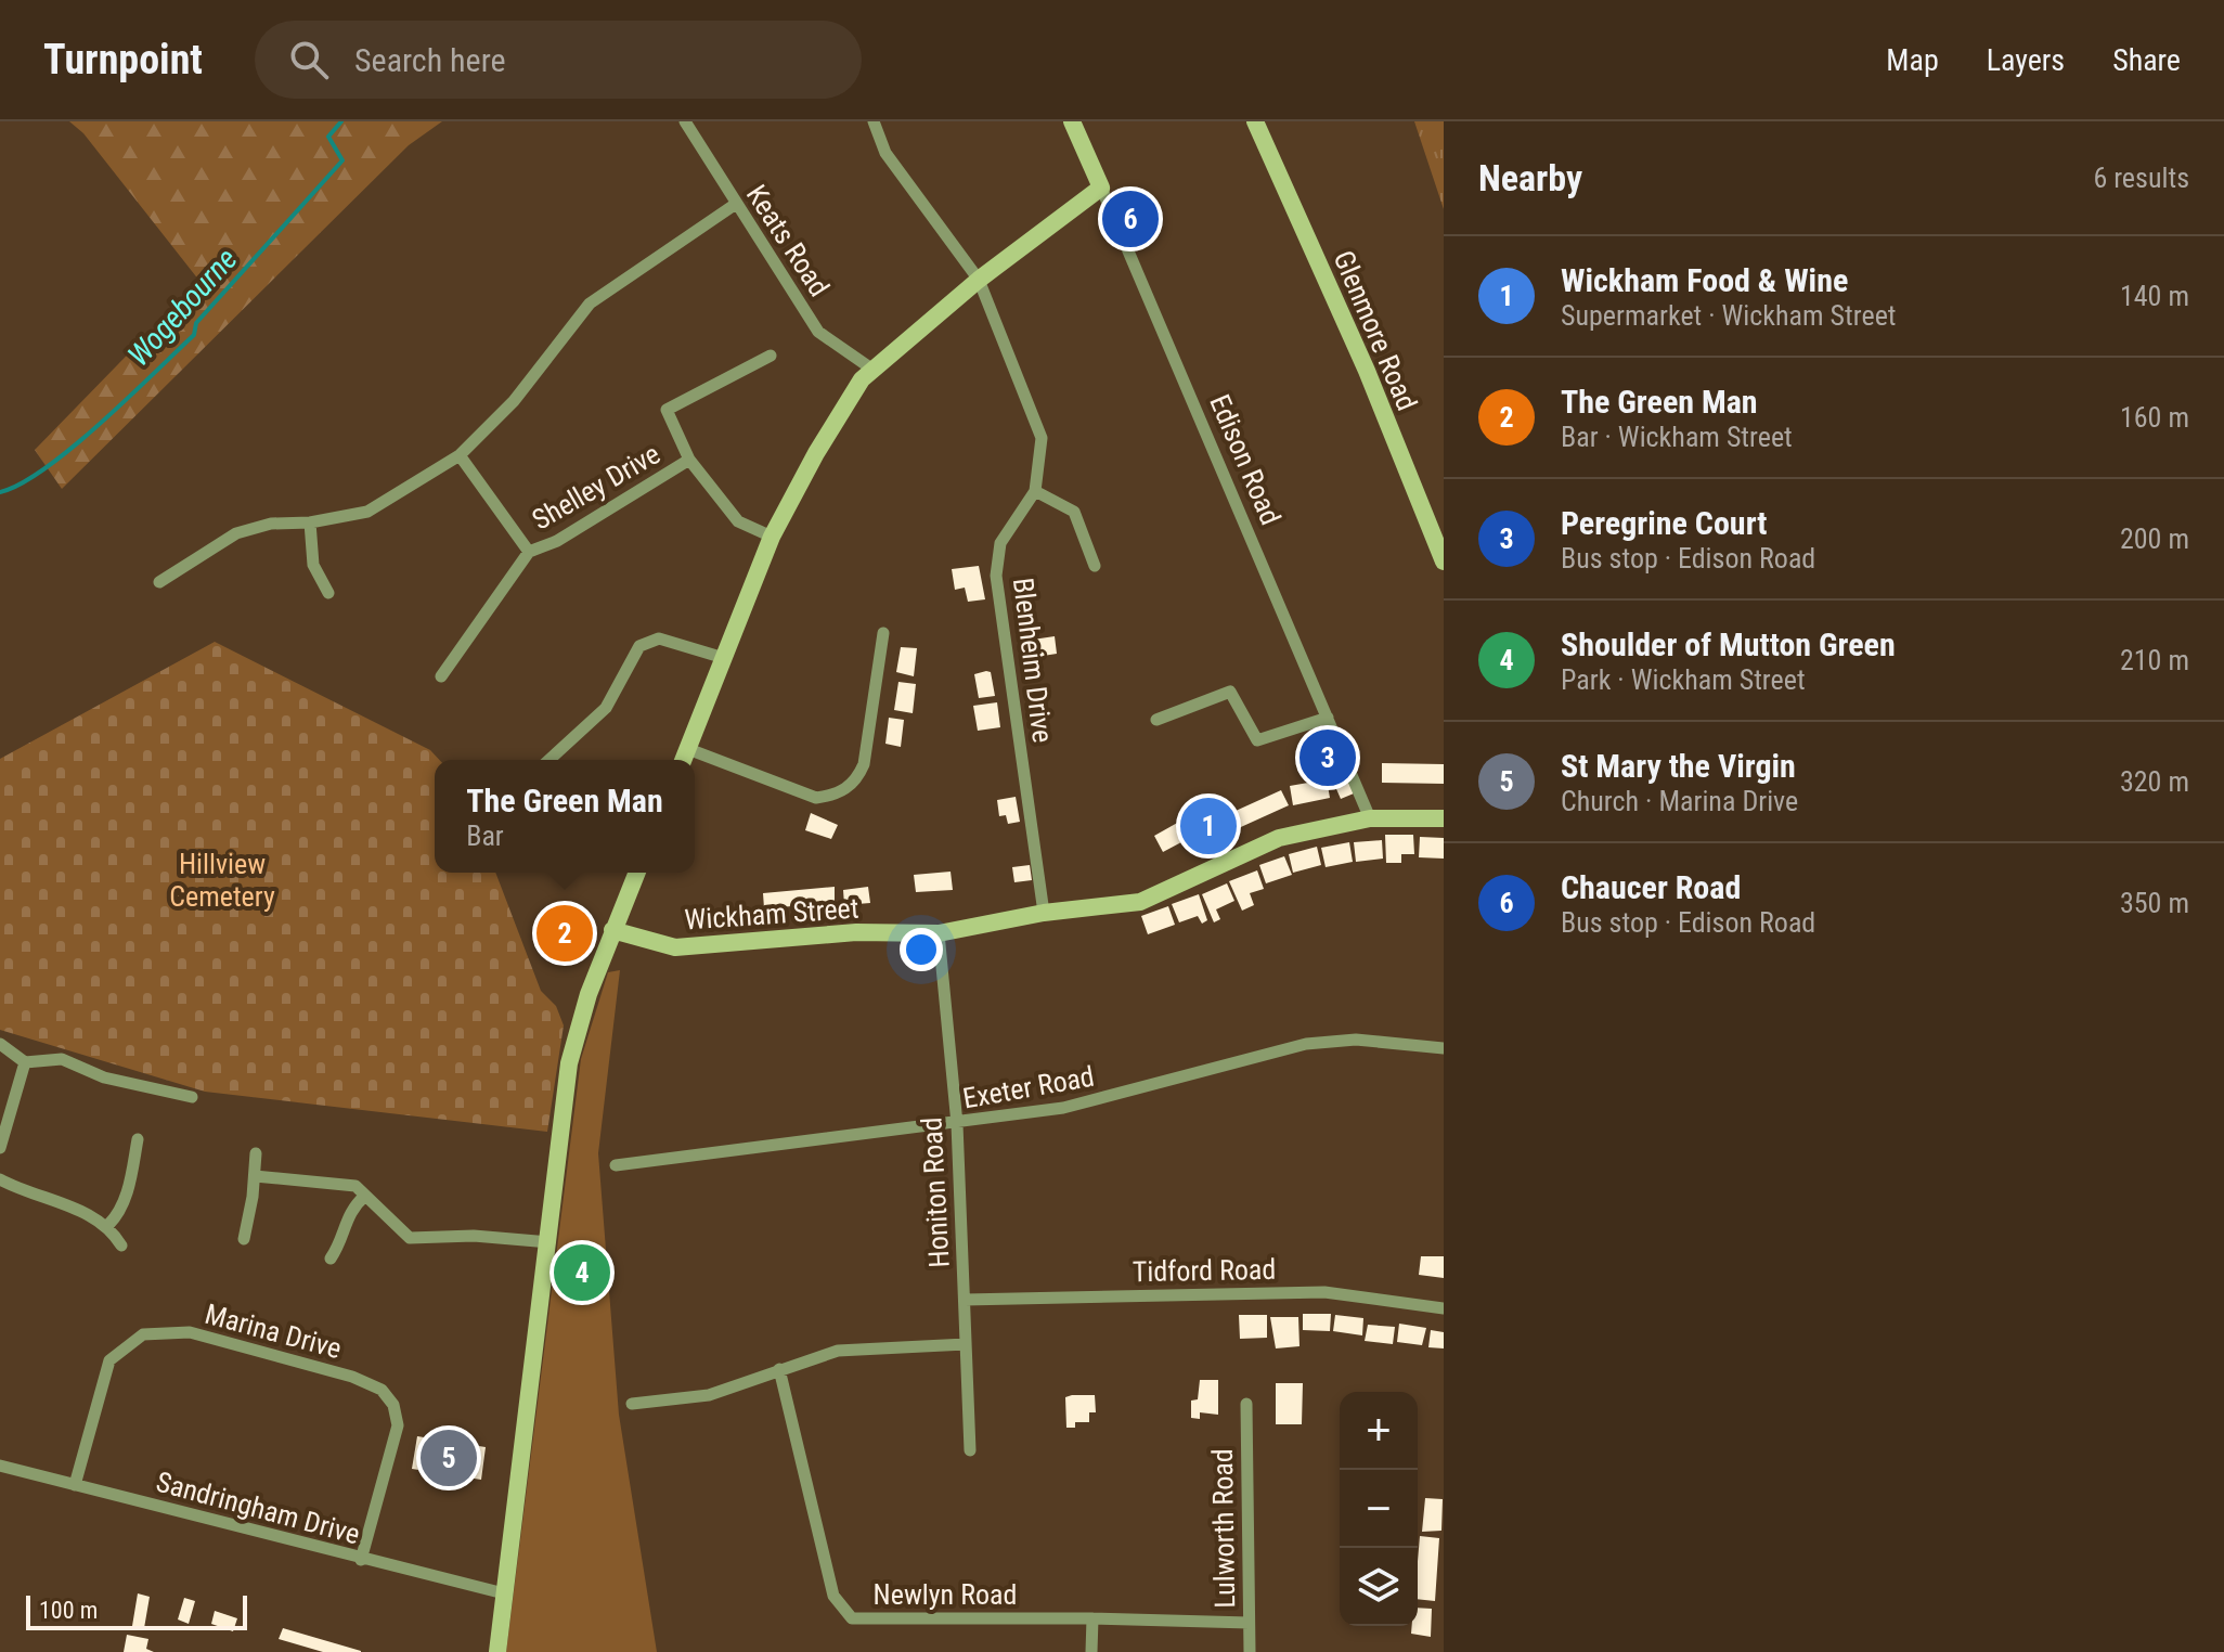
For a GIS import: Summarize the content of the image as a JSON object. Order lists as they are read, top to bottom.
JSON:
{
  "streets": {
    "street": [
      "Keats Road",
      "Glenmore Road",
      "Edison Road",
      "Shelley Drive",
      "Blenheim Drive",
      "Wickham Street",
      "Exeter Road",
      "Honiton Road",
      "Tidford Road",
      "Marina Drive",
      "Sandringham Drive",
      "Lulworth Road",
      "Newlyn Road"
    ]
  },
  "crossings": [
    ["Edison Road", "Wickham Street"],
    ["Blenheim Drive", "Wickham Street"],
    ["Wickham Street", "Honiton Road"],
    ["Exeter Road", "Honiton Road"],
    ["Honiton Road", "Tidford Road"],
    ["Marina Drive", "Sandringham Drive"],
    ["Lulworth Road", "Newlyn Road"]
  ],
  "water": ["Wogebourne"],
  "parks": ["Hillview Cemetery"],
  "scale_bar": "100 m",
  "page": {
    "header": "Turnpoint",
    "search": "Search here",
    "nav": ["Map", "Layers", "Share"],
    "heading": ["Nearby", "6 results"],
    "pins": [
      "6",
      "3",
      "1",
      "2",
      "4",
      "5"
    ],
    "list": [
      {
        "mark": "1",
        "name": "Wickham Food & Wine",
        "note": "Supermarket · Wickham Street",
        "value": "140 m"
      },
      {
        "mark": "2",
        "name": "The Green Man",
        "note": "Bar · Wickham Street",
        "value": "160 m"
      },
      {
        "mark": "3",
        "name": "Peregrine Court",
        "note": "Bus stop · Edison Road",
        "value": "200 m"
      },
      {
        "mark": "4",
        "name": "Shoulder of Mutton Green",
        "note": "Park · Wickham Street",
        "value": "210 m"
      },
      {
        "mark": "5",
        "name": "St Mary the Virgin",
        "note": "Church · Marina Drive",
        "value": "320 m"
      },
      {
        "mark": "6",
        "name": "Chaucer Road",
        "note": "Bus stop · Edison Road",
        "value": "350 m"
      }
    ],
    "popup": ["The Green Man", "Bar"],
    "map_buttons": ["+", "−"],
    "scale": "100 m"
  }
}
